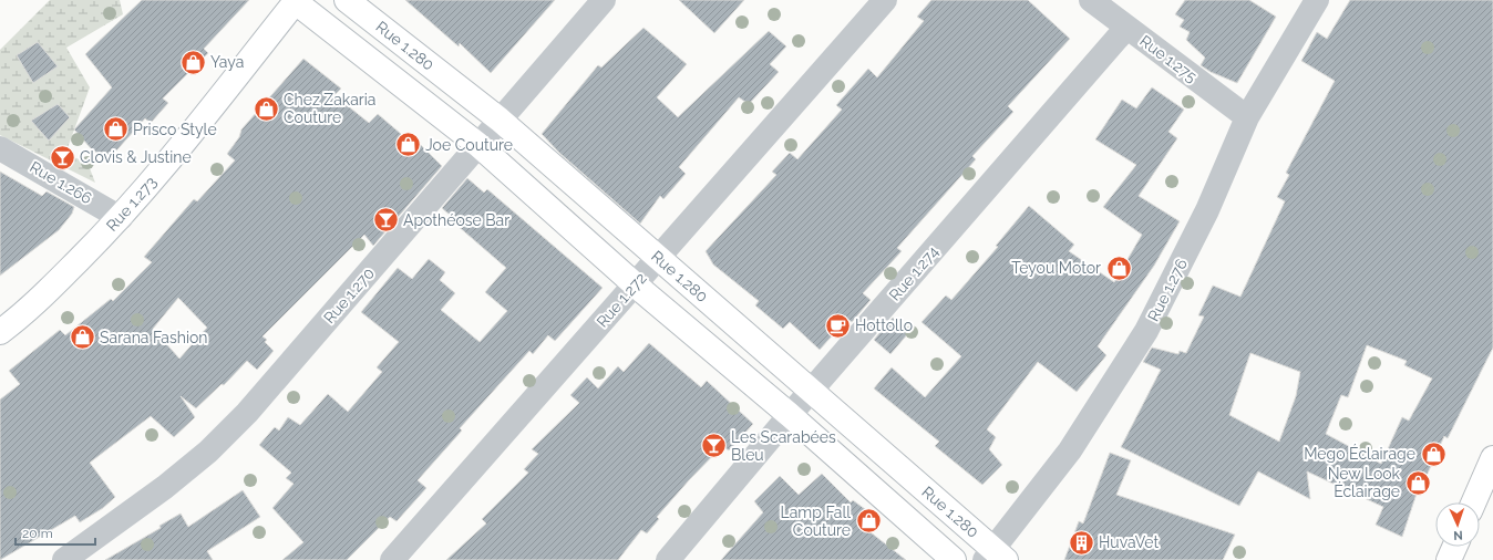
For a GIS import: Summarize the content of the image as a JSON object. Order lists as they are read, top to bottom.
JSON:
{
  "streets": {
    "main road": ["Rue 1.280", "Rue 1.273"],
    "street": [
      "Rue 1.275",
      "Rue 1.266",
      "Rue 1.274",
      "Rue 1.276",
      "Rue 1.270",
      "Rue 1.272"
    ]
  },
  "crossings": [
    ["Rue 1.280", "Rue 1.273"],
    ["Rue 1.280", "Rue 1.274"],
    ["Rue 1.280", "Rue 1.276"],
    ["Rue 1.280", "Rue 1.270"],
    ["Rue 1.280", "Rue 1.272"],
    ["Rue 1.275", "Rue 1.274"],
    ["Rue 1.275", "Rue 1.276"],
    ["Rue 1.266", "Rue 1.273"]
  ],
  "places": {
    "shop": [
      "Yaya",
      "Chez Zakaria Couture",
      "Prisco Style",
      "Joe Couture",
      "Teyou Motor",
      "Sarana Fashion",
      "Mego Éclairage",
      "New Look Éclairage",
      "Lamp Fall Couture"
    ],
    "bar": ["Clovis & Justine", "Apothéose Bar", "Les Scarabées Bleu"],
    "cafe": ["Hottollo"],
    "building": ["HuvaVet"]
  },
  "scale_bar": "20 m",
  "north": "bottom"
}
